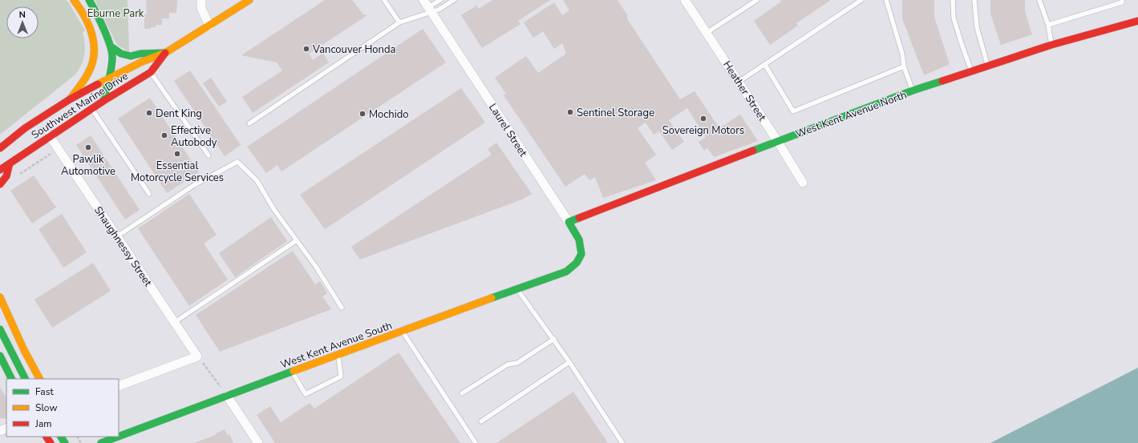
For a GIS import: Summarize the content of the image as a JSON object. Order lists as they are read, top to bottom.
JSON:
{
  "streets": {
    "main road": [
      "Southwest Marine Drive",
      "West Kent Avenue North",
      "Laurel Street",
      "West Kent Avenue South"
    ],
    "street": ["Heather Street", "Shaughnessy Street"]
  },
  "crossings": [
    ["Heather Street", "West Kent Avenue North"],
    ["Southwest Marine Drive", "Shaughnessy Street"],
    ["West Kent Avenue North", "Laurel Street"],
    ["Laurel Street", "West Kent Avenue South"]
  ],
  "parks": ["Eburne Park"],
  "places": [
    "Vancouver Honda",
    "Sentinel Storage",
    "Dent King",
    "Mochido",
    "Sovereign Motors",
    "Effective Autobody",
    "Pawlik Automotive",
    "Essential Motorcycle Services"
  ],
  "legend": ["Fast", "Slow", "Jam"],
  "north": "top"
}
